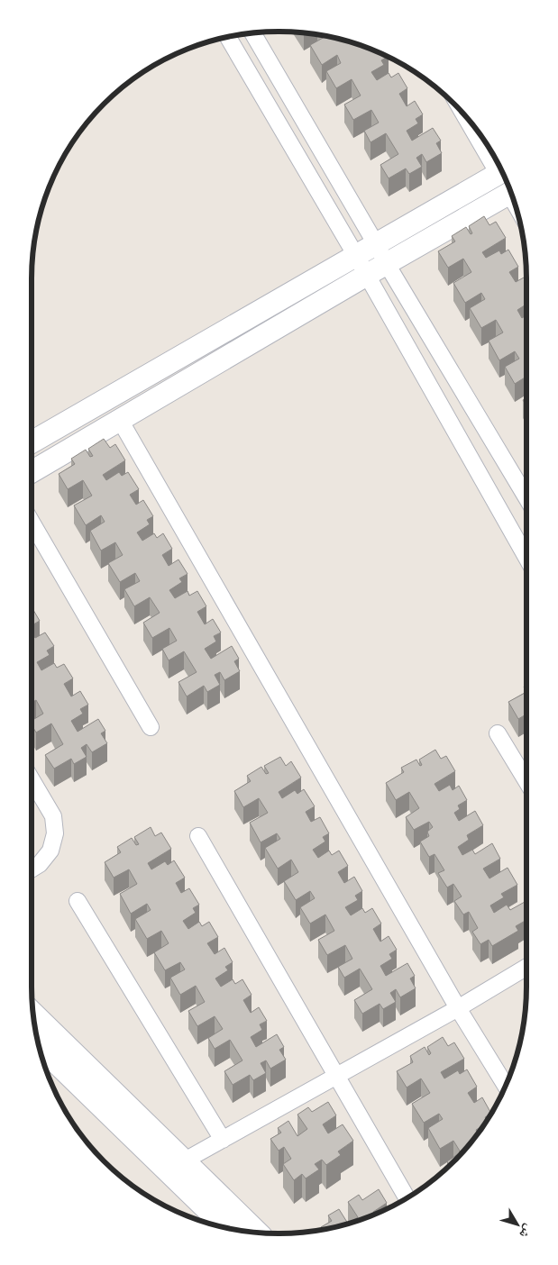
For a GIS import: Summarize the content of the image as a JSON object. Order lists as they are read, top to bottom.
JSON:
{
  "north": "bottom right"
}
